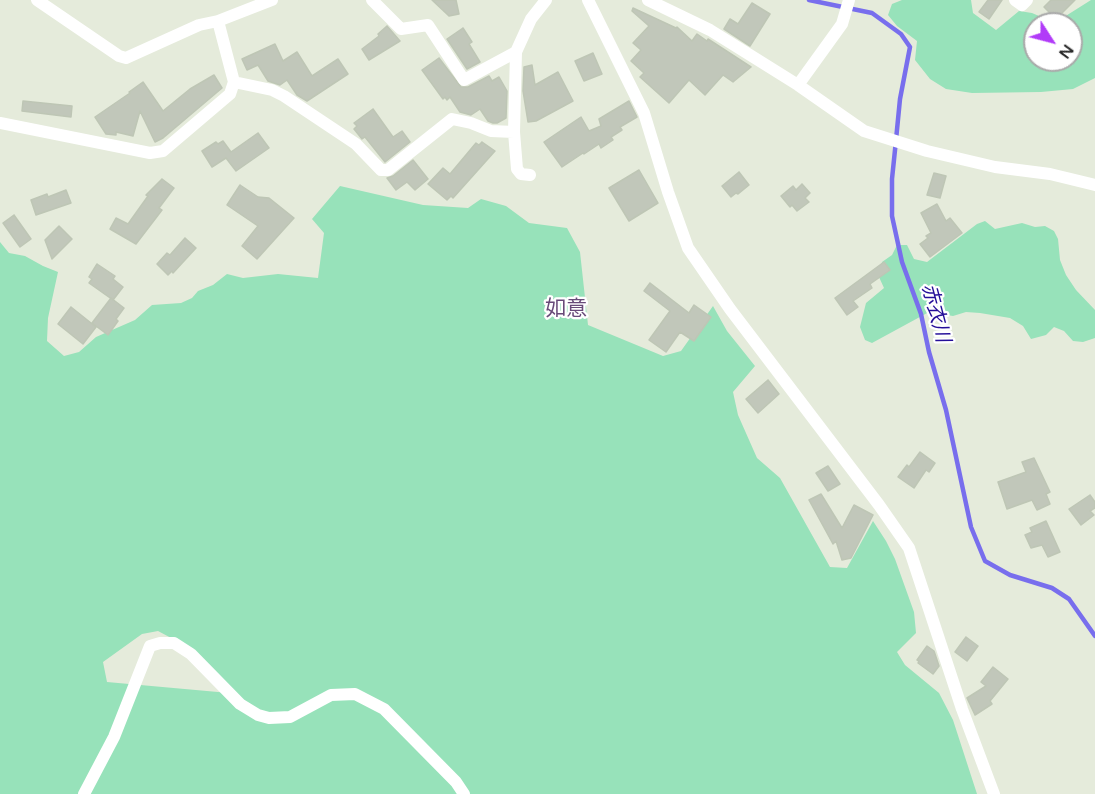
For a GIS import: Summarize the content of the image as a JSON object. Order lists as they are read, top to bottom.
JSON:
{
  "districts": ["如意"],
  "water": ["赤衣川"],
  "north": "bottom right"
}
